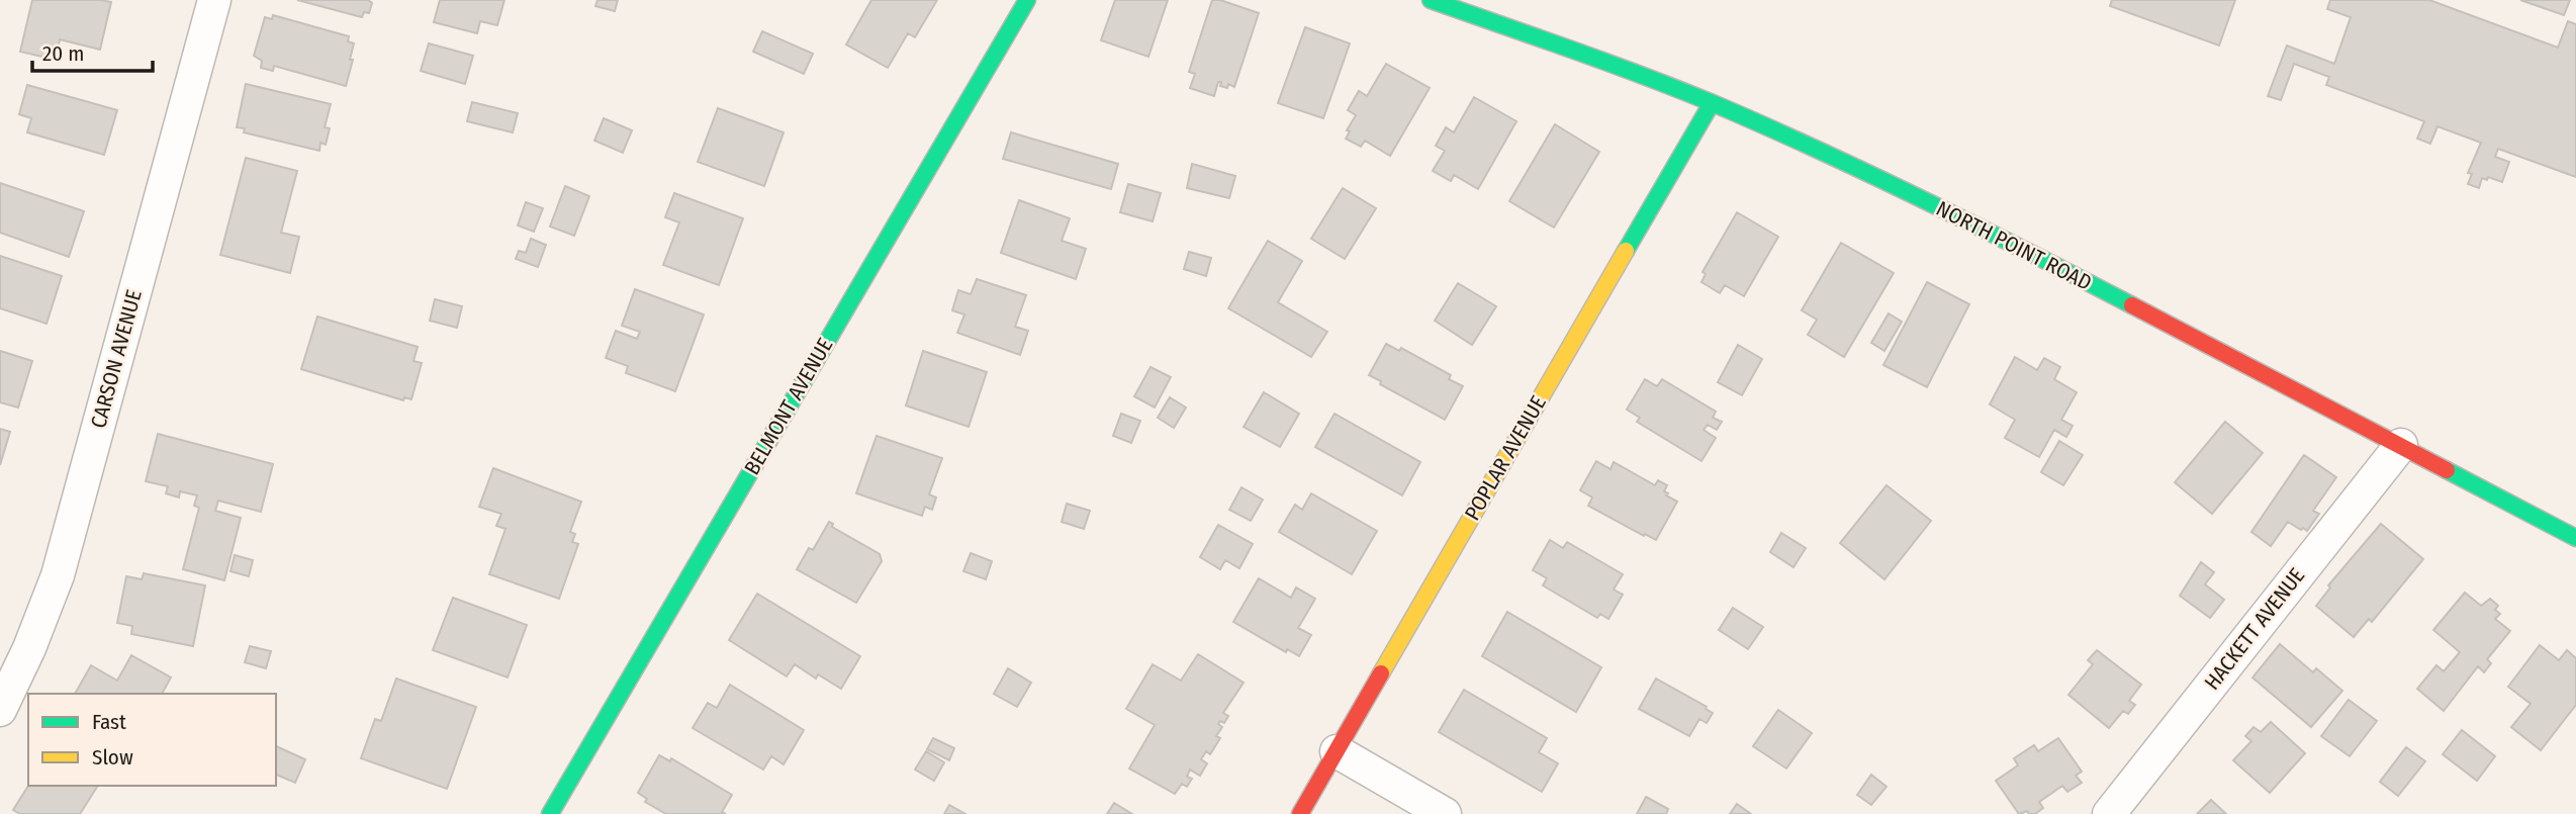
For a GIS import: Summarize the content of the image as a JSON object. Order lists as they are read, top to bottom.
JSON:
{
  "streets": {
    "street": [
      "NORTH POINT ROAD",
      "CARSON AVENUE",
      "BELMONT AVENUE",
      "POPLAR AVENUE",
      "HACKETT AVENUE"
    ]
  },
  "crossings": [
    ["NORTH POINT ROAD", "POPLAR AVENUE"],
    ["NORTH POINT ROAD", "HACKETT AVENUE"]
  ],
  "legend": ["Fast", "Slow"],
  "scale_bar": "20 m"
}
